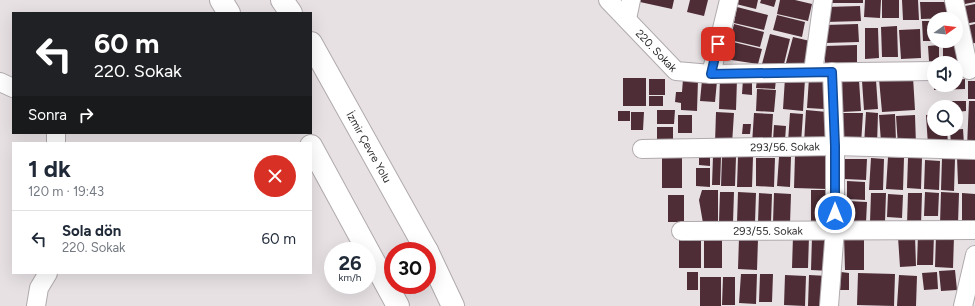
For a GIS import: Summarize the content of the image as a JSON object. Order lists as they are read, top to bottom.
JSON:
{
  "streets": {
    "highway": ["İzmir Çevre Yolu"],
    "street": ["220. Sokak", "293/56. Sokak", "293/55. Sokak"]
  },
  "north": "right",
  "page": {
    "turn": ["60 m", "220. Sokak"],
    "then": "Sonra",
    "heading": ["1 dk", "120 m · 19:43"],
    "list": [
      {
        "name": "Sola dön",
        "note": "220. Sokak",
        "value": "60 m"
      }
    ],
    "speed": "26 km/h",
    "limit": "30"
  }
}
